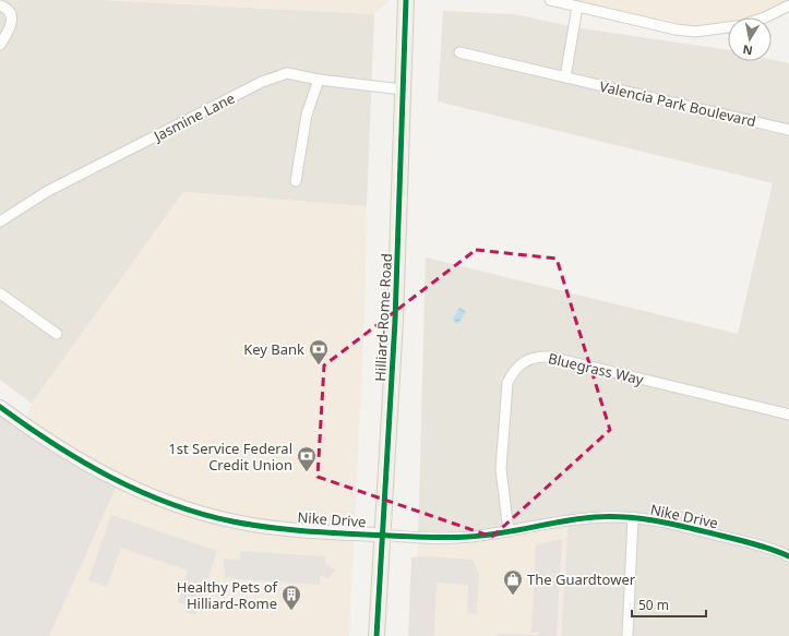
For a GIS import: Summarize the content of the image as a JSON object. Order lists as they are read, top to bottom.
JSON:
{
  "streets": {
    "main road": ["Hilliard-Rome Road"],
    "street": [
      "Valencia Park Boulevard",
      "Jasmine Lane",
      "Bluegrass Way",
      "Nike Drive"
    ]
  },
  "crossings": [
    ["Jasmine Lane", "Hilliard-Rome Road"],
    ["Hilliard-Rome Road", "Nike Drive"],
    ["Bluegrass Way", "Nike Drive"]
  ],
  "places": {
    "bank": ["Key Bank", "1st Service Federal Credit Union"],
    "shop": ["The Guardtower"],
    "building": ["Healthy Pets of Hilliard-Rome"]
  },
  "scale_bar": "50 m",
  "north": "bottom"
}
